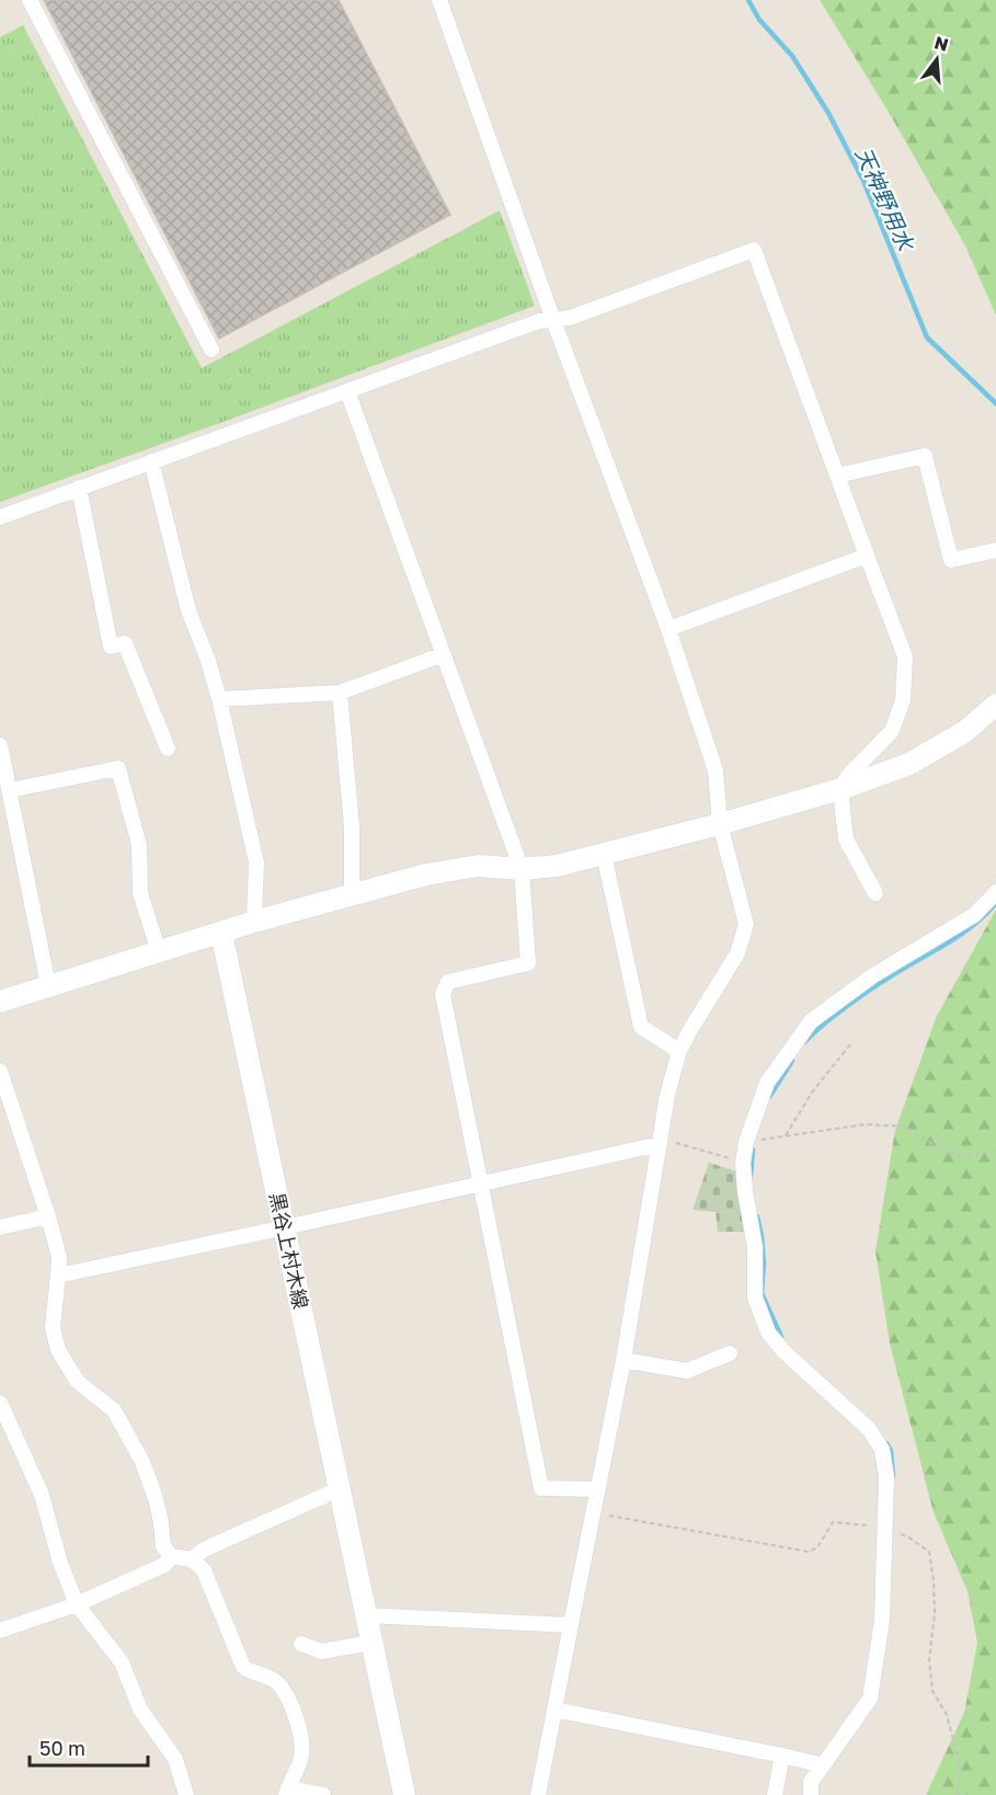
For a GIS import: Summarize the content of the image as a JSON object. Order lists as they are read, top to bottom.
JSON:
{
  "streets": {
    "main road": ["黒谷上村木線"]
  },
  "water": ["天神野用水"],
  "scale_bar": "50 m",
  "north": "top"
}
